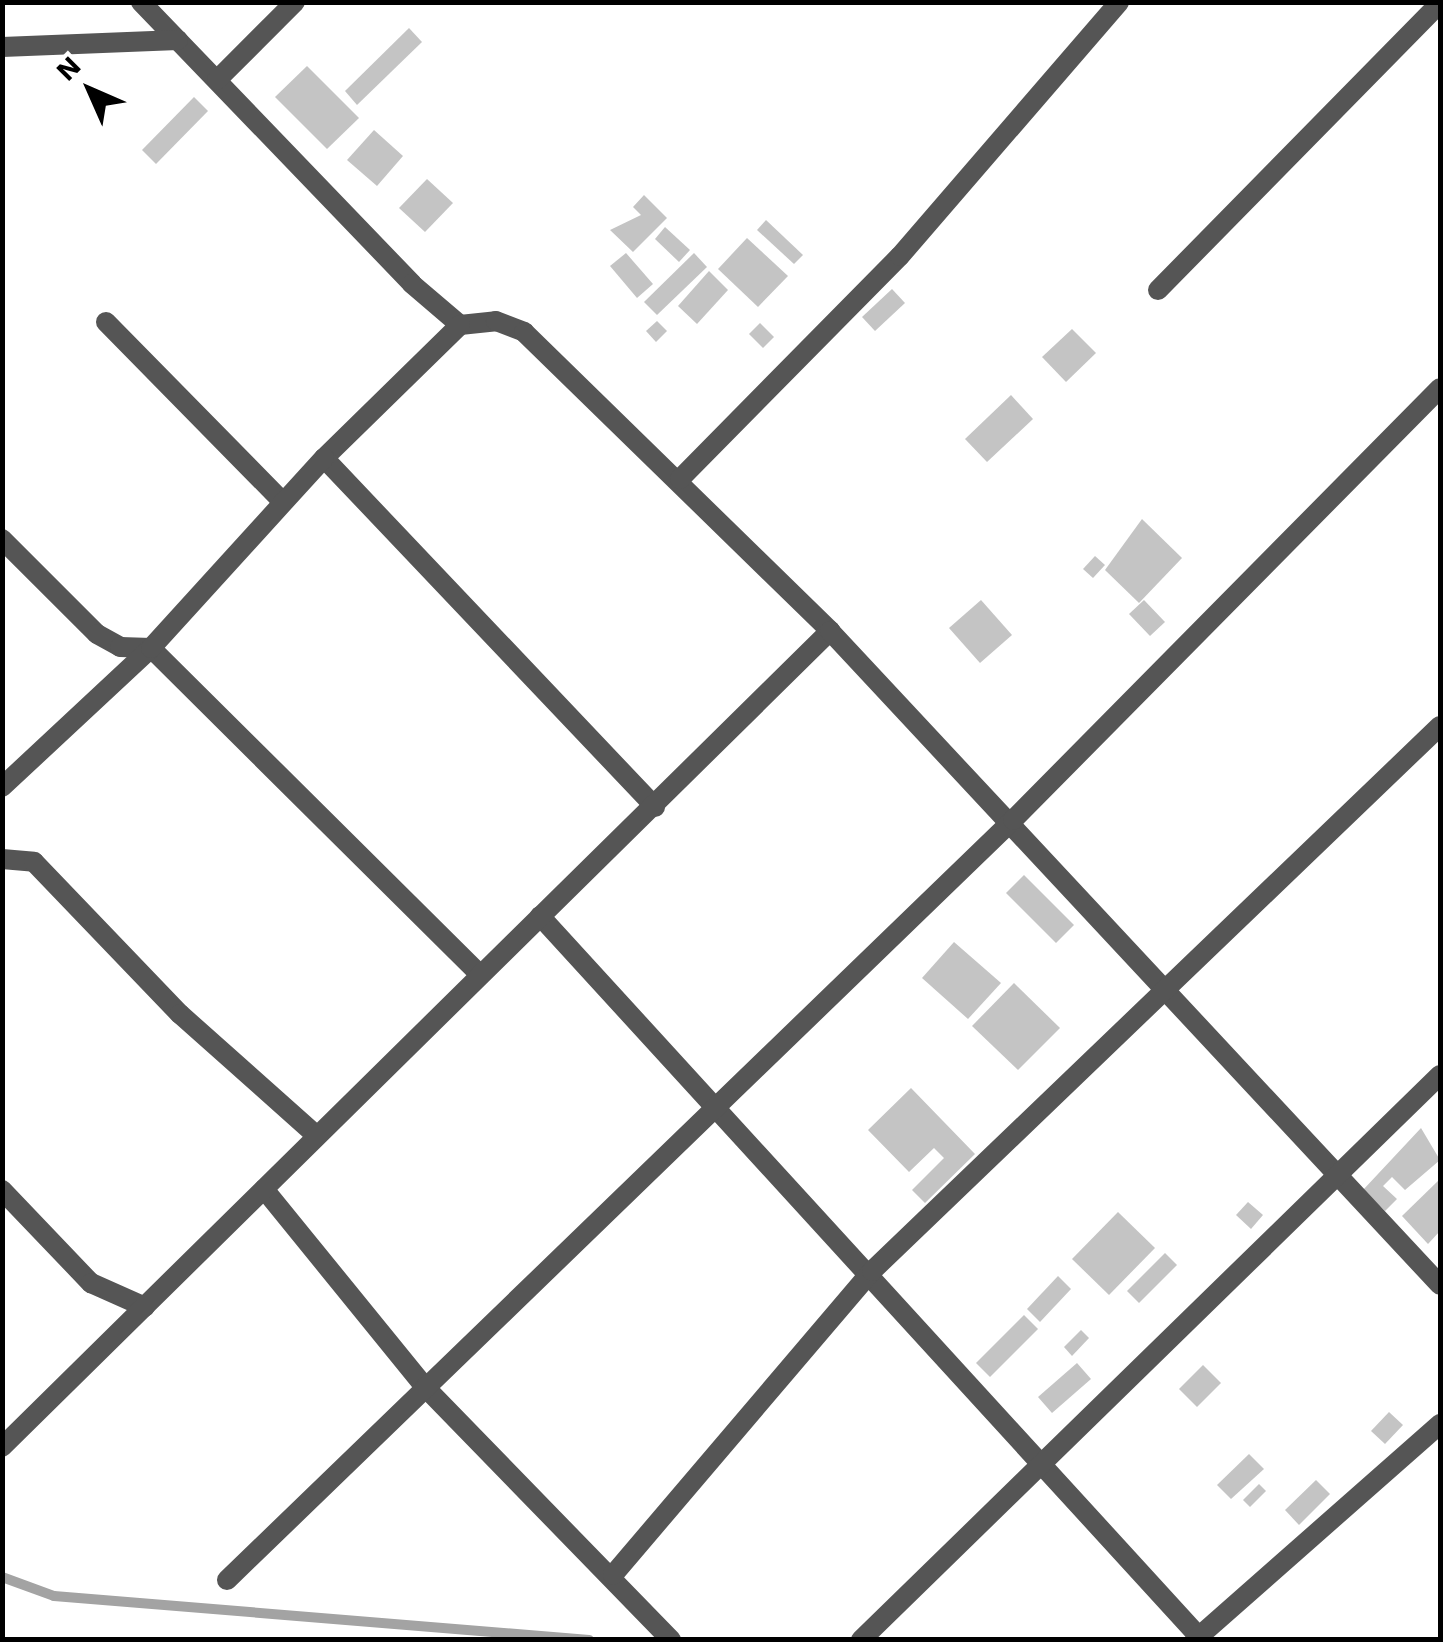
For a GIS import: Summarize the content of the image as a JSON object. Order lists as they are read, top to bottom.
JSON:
{
  "north": "top left"
}
